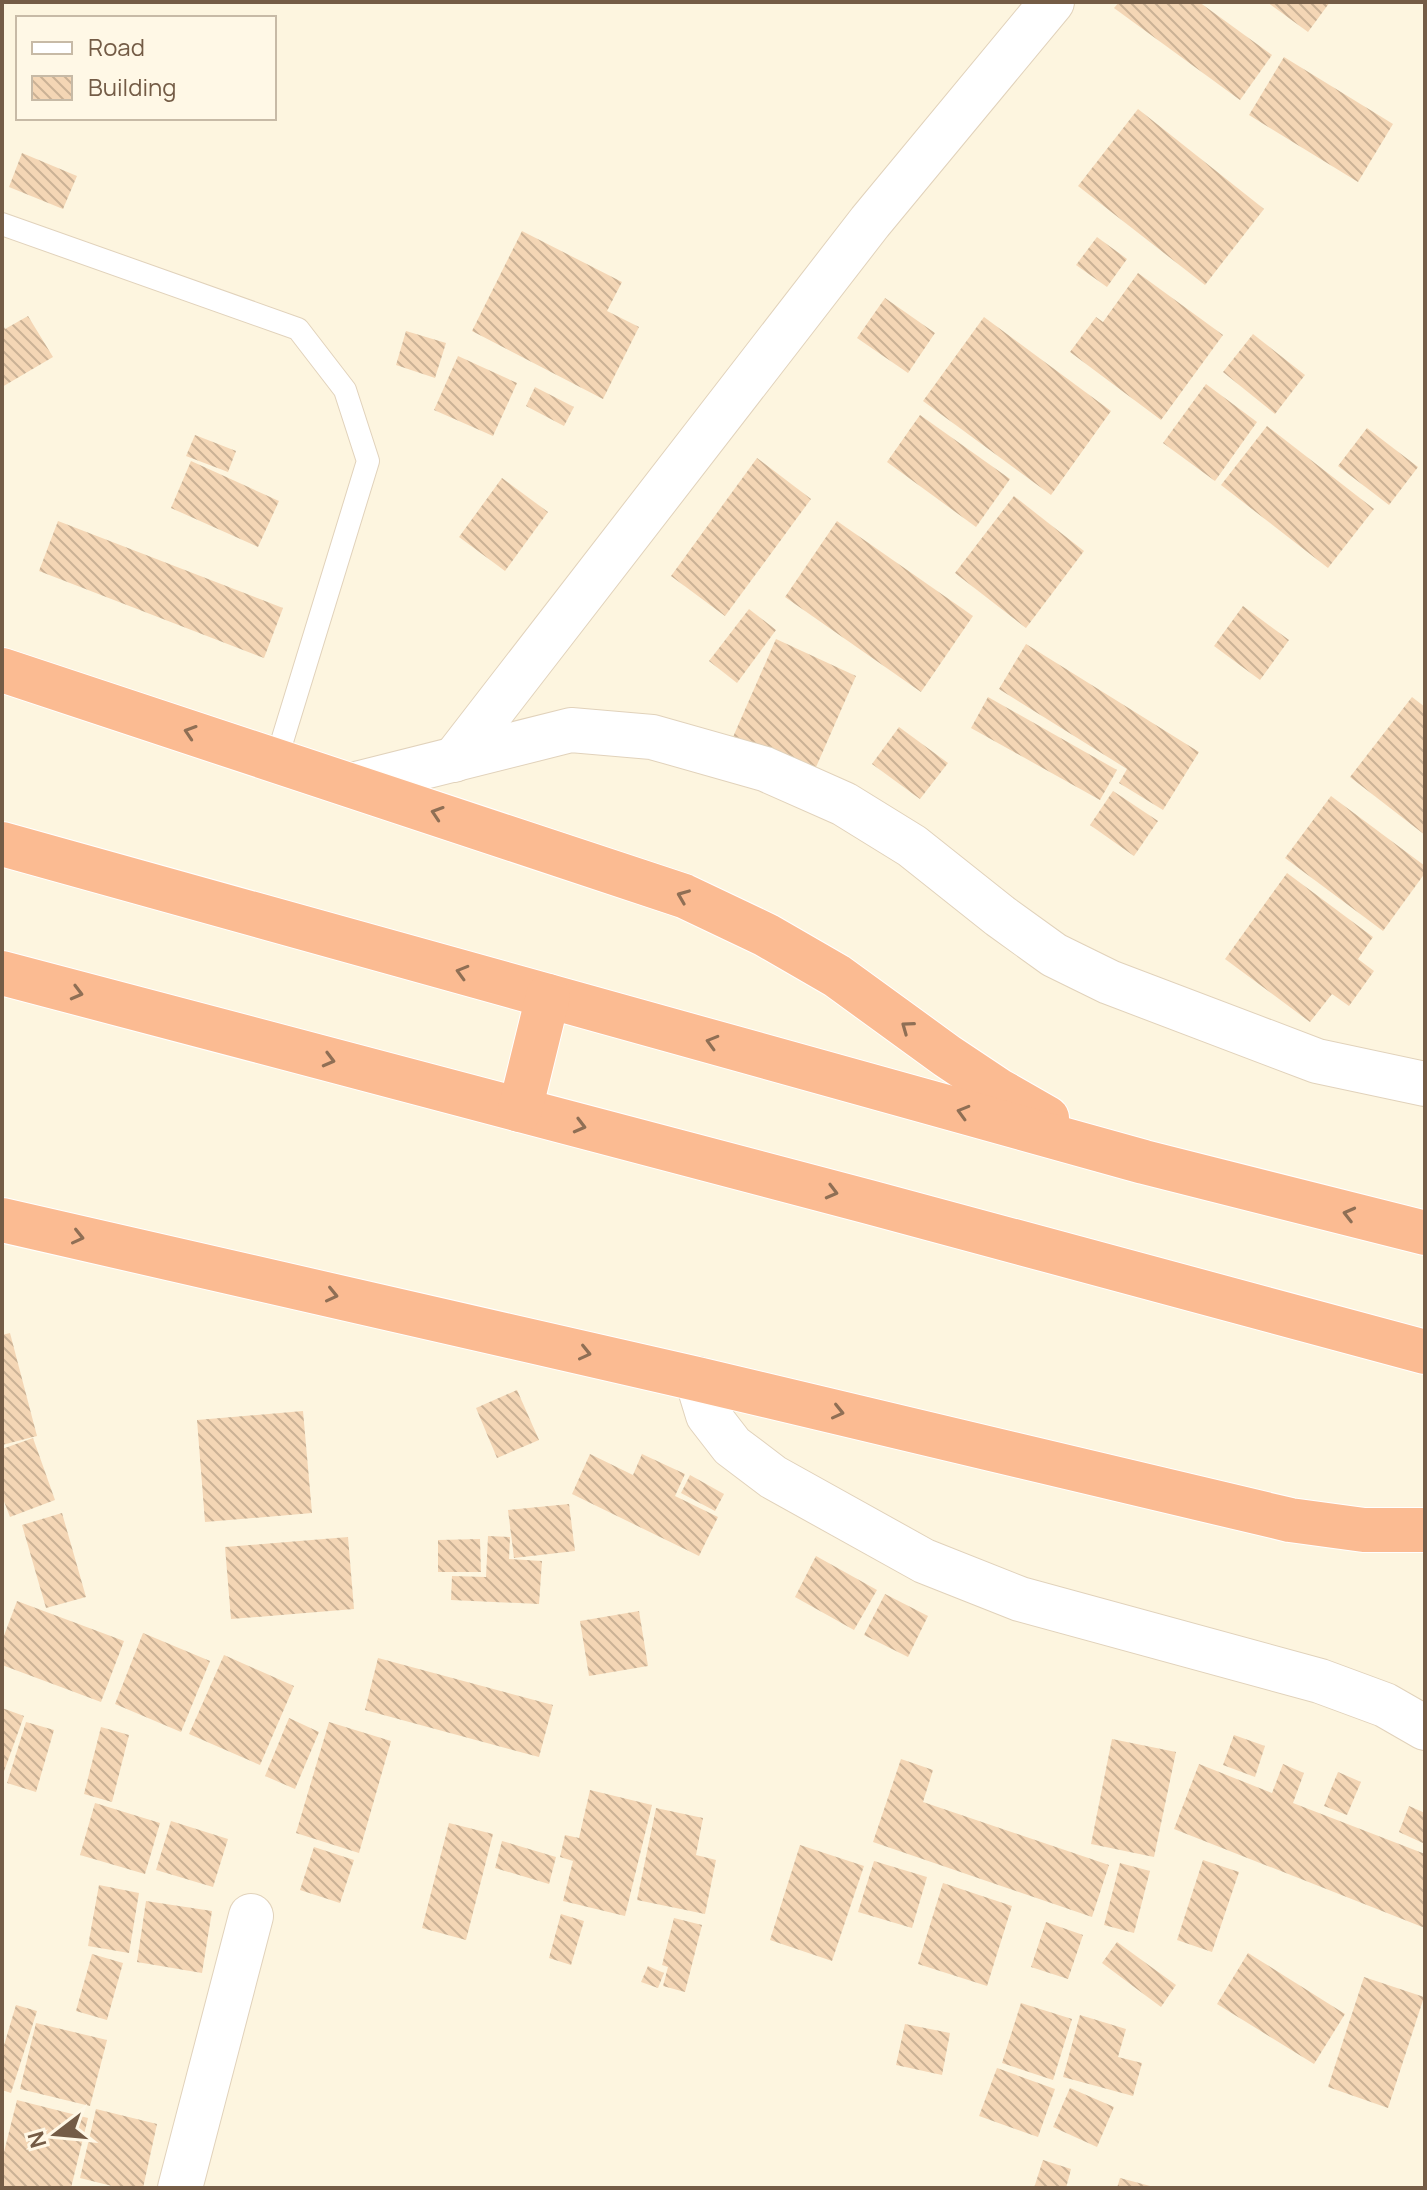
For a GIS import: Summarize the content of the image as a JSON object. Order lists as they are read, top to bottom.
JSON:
{
  "legend": ["Road", "Building"],
  "north": "left"
}
